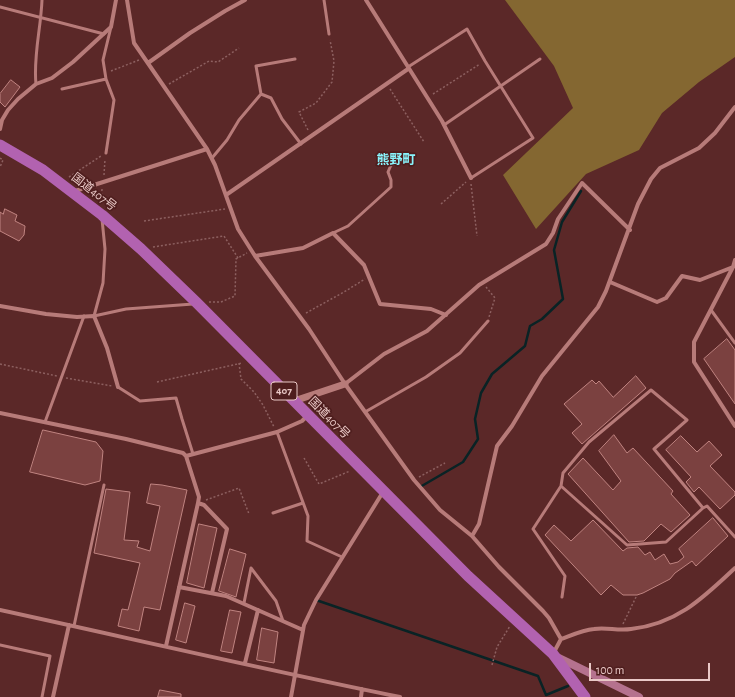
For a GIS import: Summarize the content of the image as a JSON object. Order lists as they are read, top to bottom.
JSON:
{
  "streets": {
    "highway": ["国道407号", "407"]
  },
  "districts": ["熊野町"],
  "scale_bar": "100 m"
}
